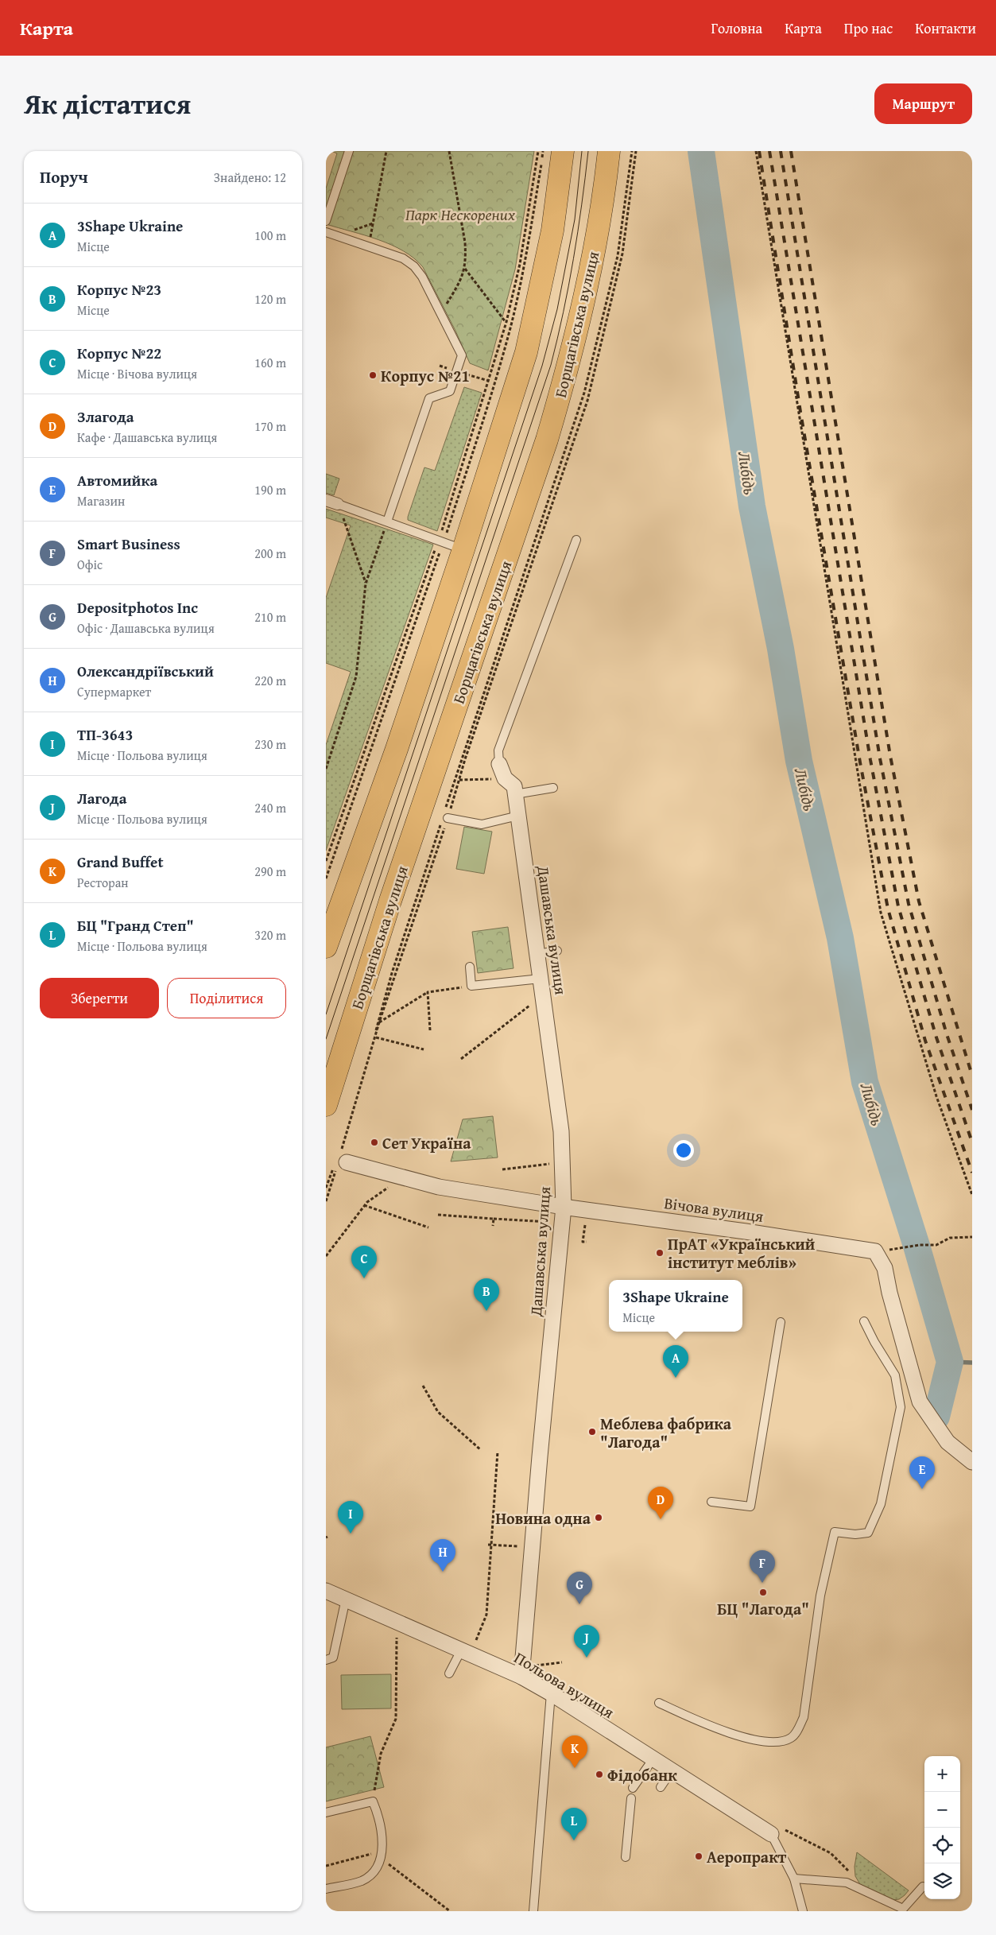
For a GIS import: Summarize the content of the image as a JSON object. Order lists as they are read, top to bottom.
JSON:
{
  "streets": {
    "main road": ["Борщагівська вулиця"],
    "street": ["Дашавська вулиця", "Вічова вулиця", "Польова вулиця"]
  },
  "crossings": [
    ["Дашавська вулиця", "Вічова вулиця"],
    ["Дашавська вулиця", "Польова вулиця"]
  ],
  "water": ["Либідь"],
  "parks": ["Парк Нескорених"],
  "places": [
    "Корпус №21",
    "Сет Україна",
    "ПрАТ «Український інститут меблів»",
    "Меблева фабрика \"Лагода\"",
    "Новина одна",
    "БЦ \"Лагода\"",
    "Фідобанк",
    "Аеропракт"
  ],
  "page": {
    "header": "Карта",
    "nav": [
      "Головна",
      "Карта",
      "Про нас",
      "Контакти"
    ],
    "title": "Як дістатися",
    "buttons": [
      "Маршрут",
      ["Зберегти", "Поділитися"]
    ],
    "heading": ["Поруч", "Знайдено: 12"],
    "list": [
      {
        "mark": "A",
        "name": "3Shape Ukraine",
        "note": "Місце",
        "value": "100 m"
      },
      {
        "mark": "B",
        "name": "Корпус №23",
        "note": "Місце",
        "value": "120 m"
      },
      {
        "mark": "C",
        "name": "Корпус №22",
        "note": "Місце · Вічова вулиця",
        "value": "160 m"
      },
      {
        "mark": "D",
        "name": "Злагода",
        "note": "Кафе · Дашавська вулиця",
        "value": "170 m"
      },
      {
        "mark": "E",
        "name": "Автомийка",
        "note": "Магазин",
        "value": "190 m"
      },
      {
        "mark": "F",
        "name": "Smart Business",
        "note": "Офіс",
        "value": "200 m"
      },
      {
        "mark": "G",
        "name": "Depositphotos Inc",
        "note": "Офіс · Дашавська вулиця",
        "value": "210 m"
      },
      {
        "mark": "H",
        "name": "Олександріївський",
        "note": "Супермаркет",
        "value": "220 m"
      },
      {
        "mark": "I",
        "name": "ТП-3643",
        "note": "Місце · Польова вулиця",
        "value": "230 m"
      },
      {
        "mark": "J",
        "name": "Лагода",
        "note": "Місце · Польова вулиця",
        "value": "240 m"
      },
      {
        "mark": "K",
        "name": "Grand Buffet",
        "note": "Ресторан",
        "value": "290 m"
      },
      {
        "mark": "L",
        "name": "БЦ \"Гранд Степ\"",
        "note": "Місце · Польова вулиця",
        "value": "320 m"
      }
    ],
    "pins": [
      "C",
      "B",
      "A",
      "E",
      "D",
      "I",
      "H",
      "F",
      "G",
      "J",
      "K",
      "L"
    ],
    "popup": ["3Shape Ukraine", "Місце"],
    "map_buttons": ["+", "−"]
  }
}
